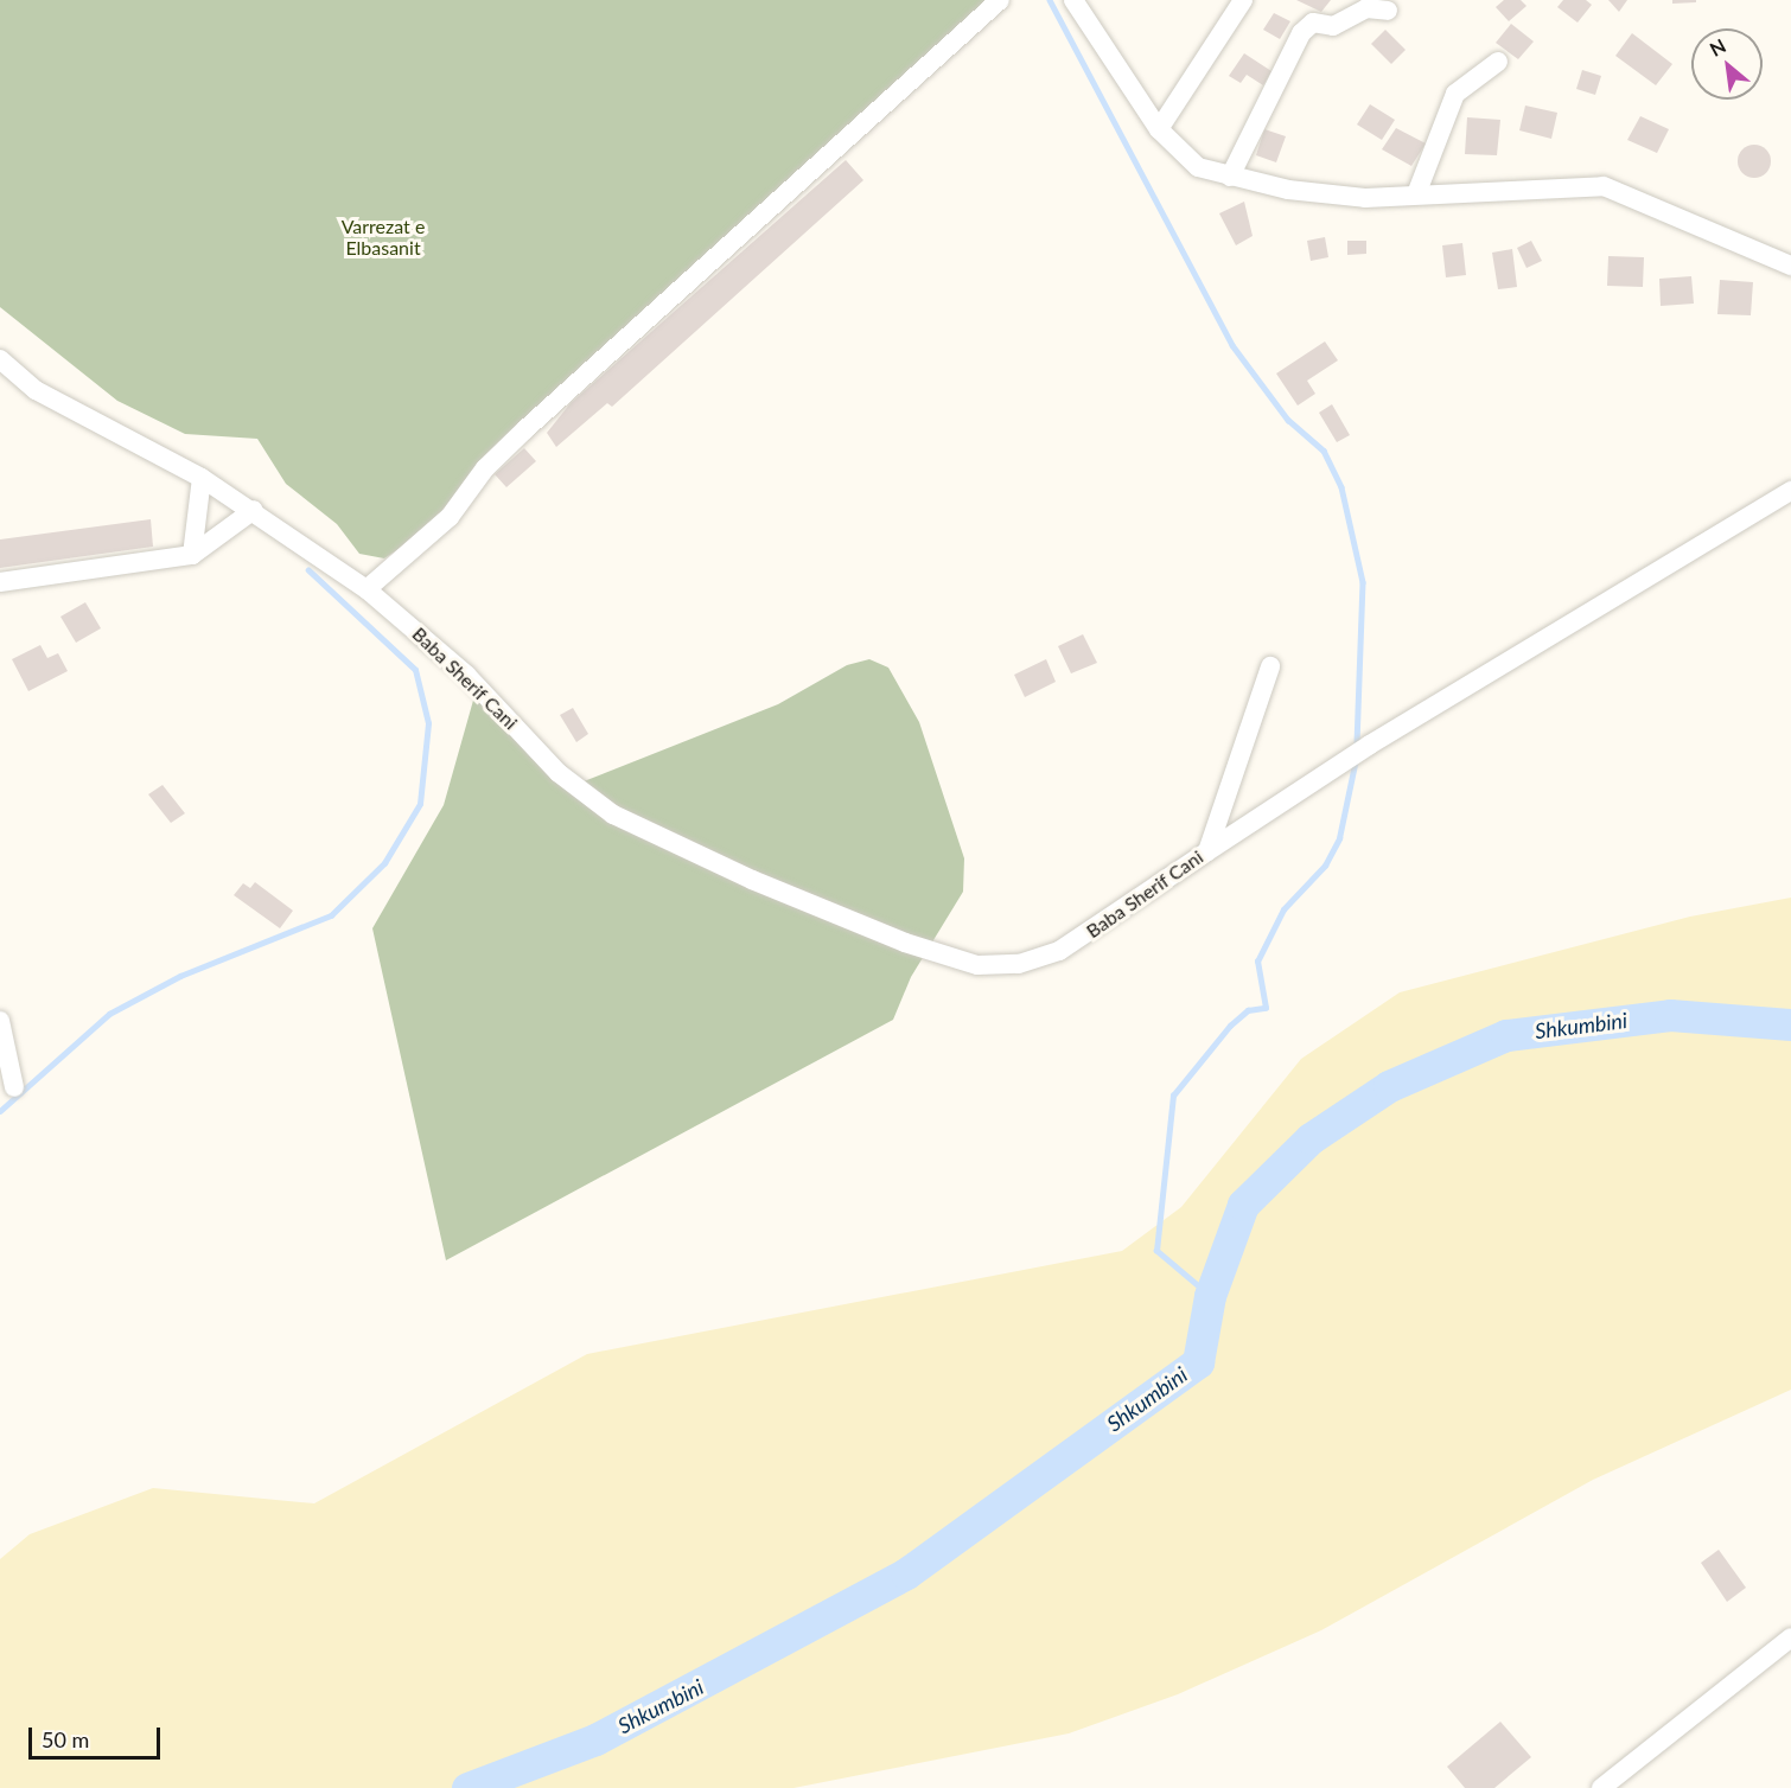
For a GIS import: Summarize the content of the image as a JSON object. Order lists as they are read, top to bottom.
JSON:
{
  "streets": {
    "street": ["Baba Sherif Cani"]
  },
  "water": ["Shkumbini"],
  "parks": ["Varrezat e Elbasanit"],
  "scale_bar": "50 m",
  "north": "top left"
}
